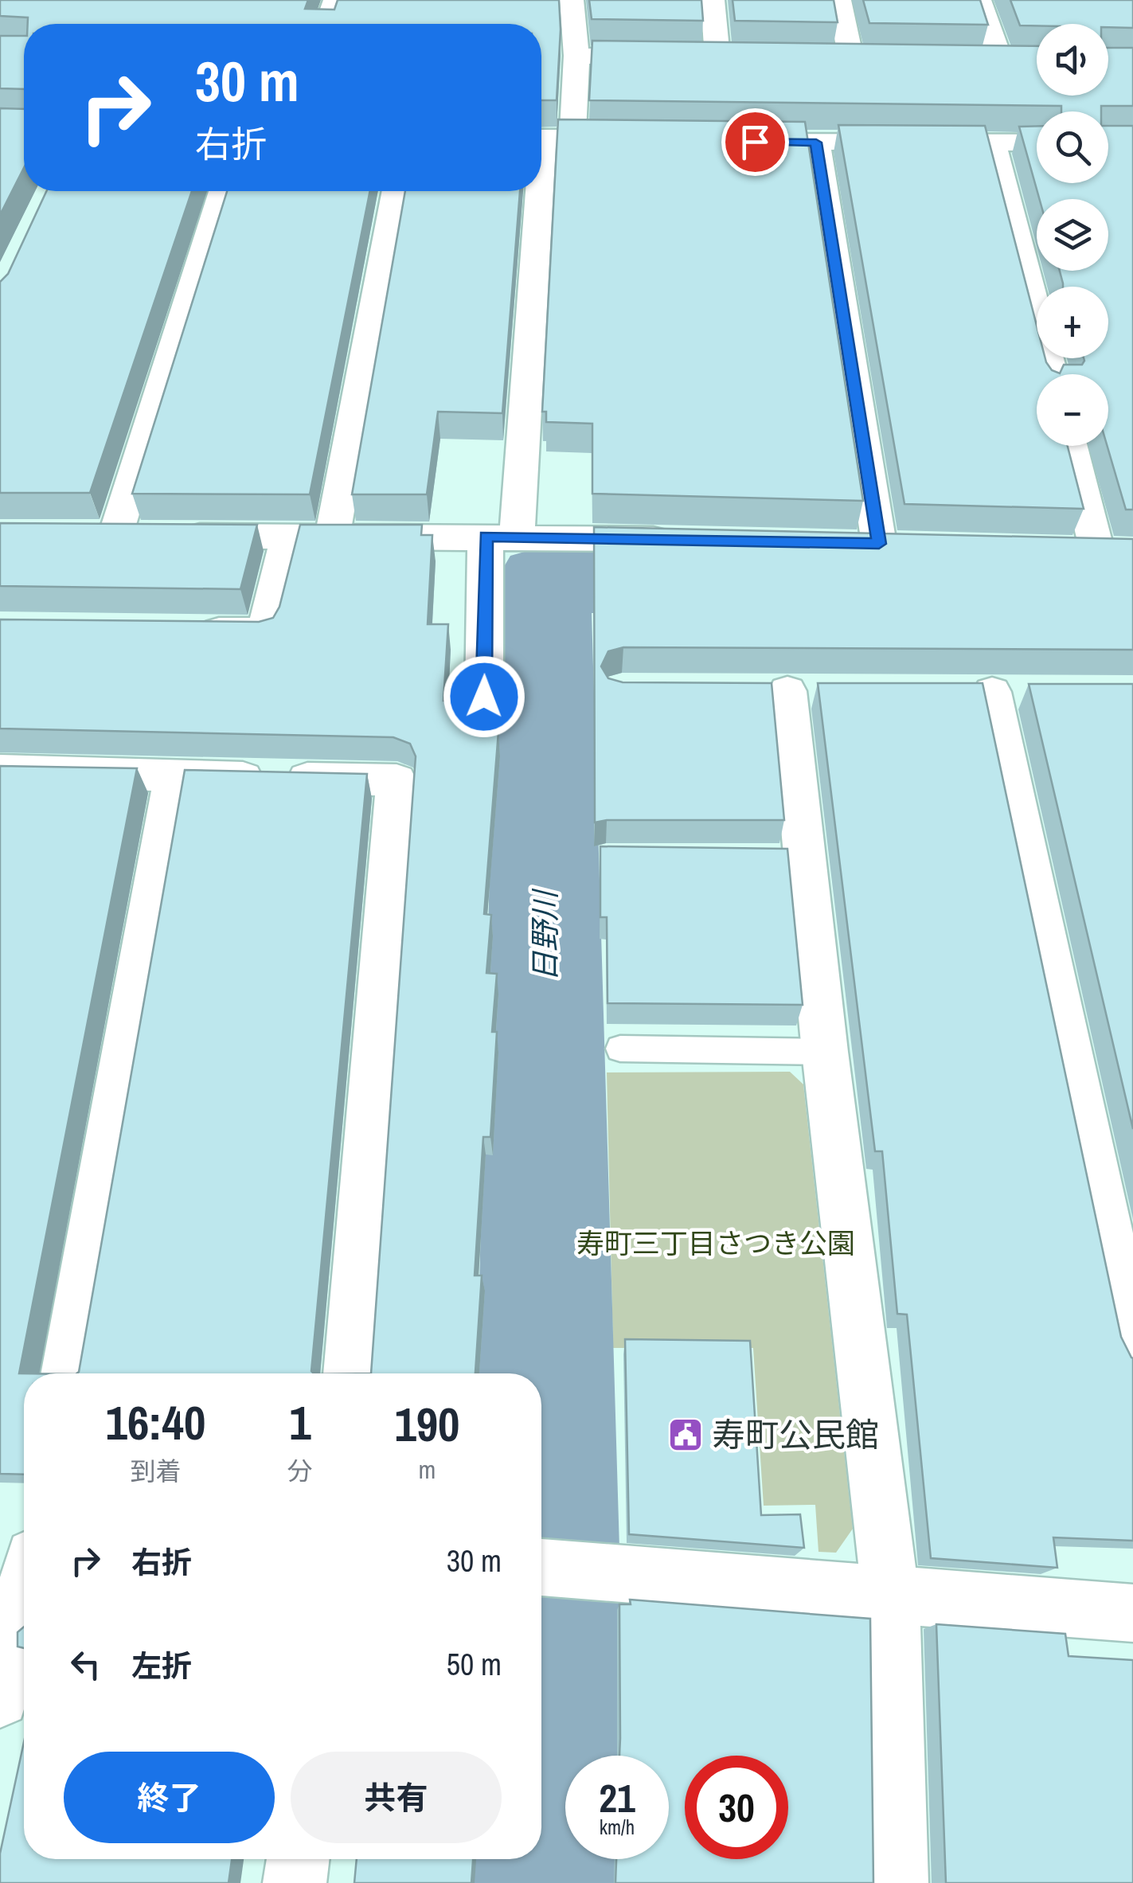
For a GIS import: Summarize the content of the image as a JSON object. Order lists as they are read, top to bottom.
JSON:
{
  "water": ["日野川"],
  "parks": ["寿町三丁目さつき公園"],
  "places": {
    "public building": ["寿町公民館"]
  },
  "page": {
    "map_buttons": ["+", "−"],
    "turn": ["30 m", "右折"],
    "eta": [
      "16:40",
      "到着",
      "1",
      "分",
      "190",
      "m"
    ],
    "list": [
      {
        "name": "右折",
        "value": "30 m"
      },
      {
        "name": "左折",
        "value": "50 m"
      }
    ],
    "buttons": ["終了", "共有"],
    "speed": "21 km/h",
    "limit": "30"
  }
}
